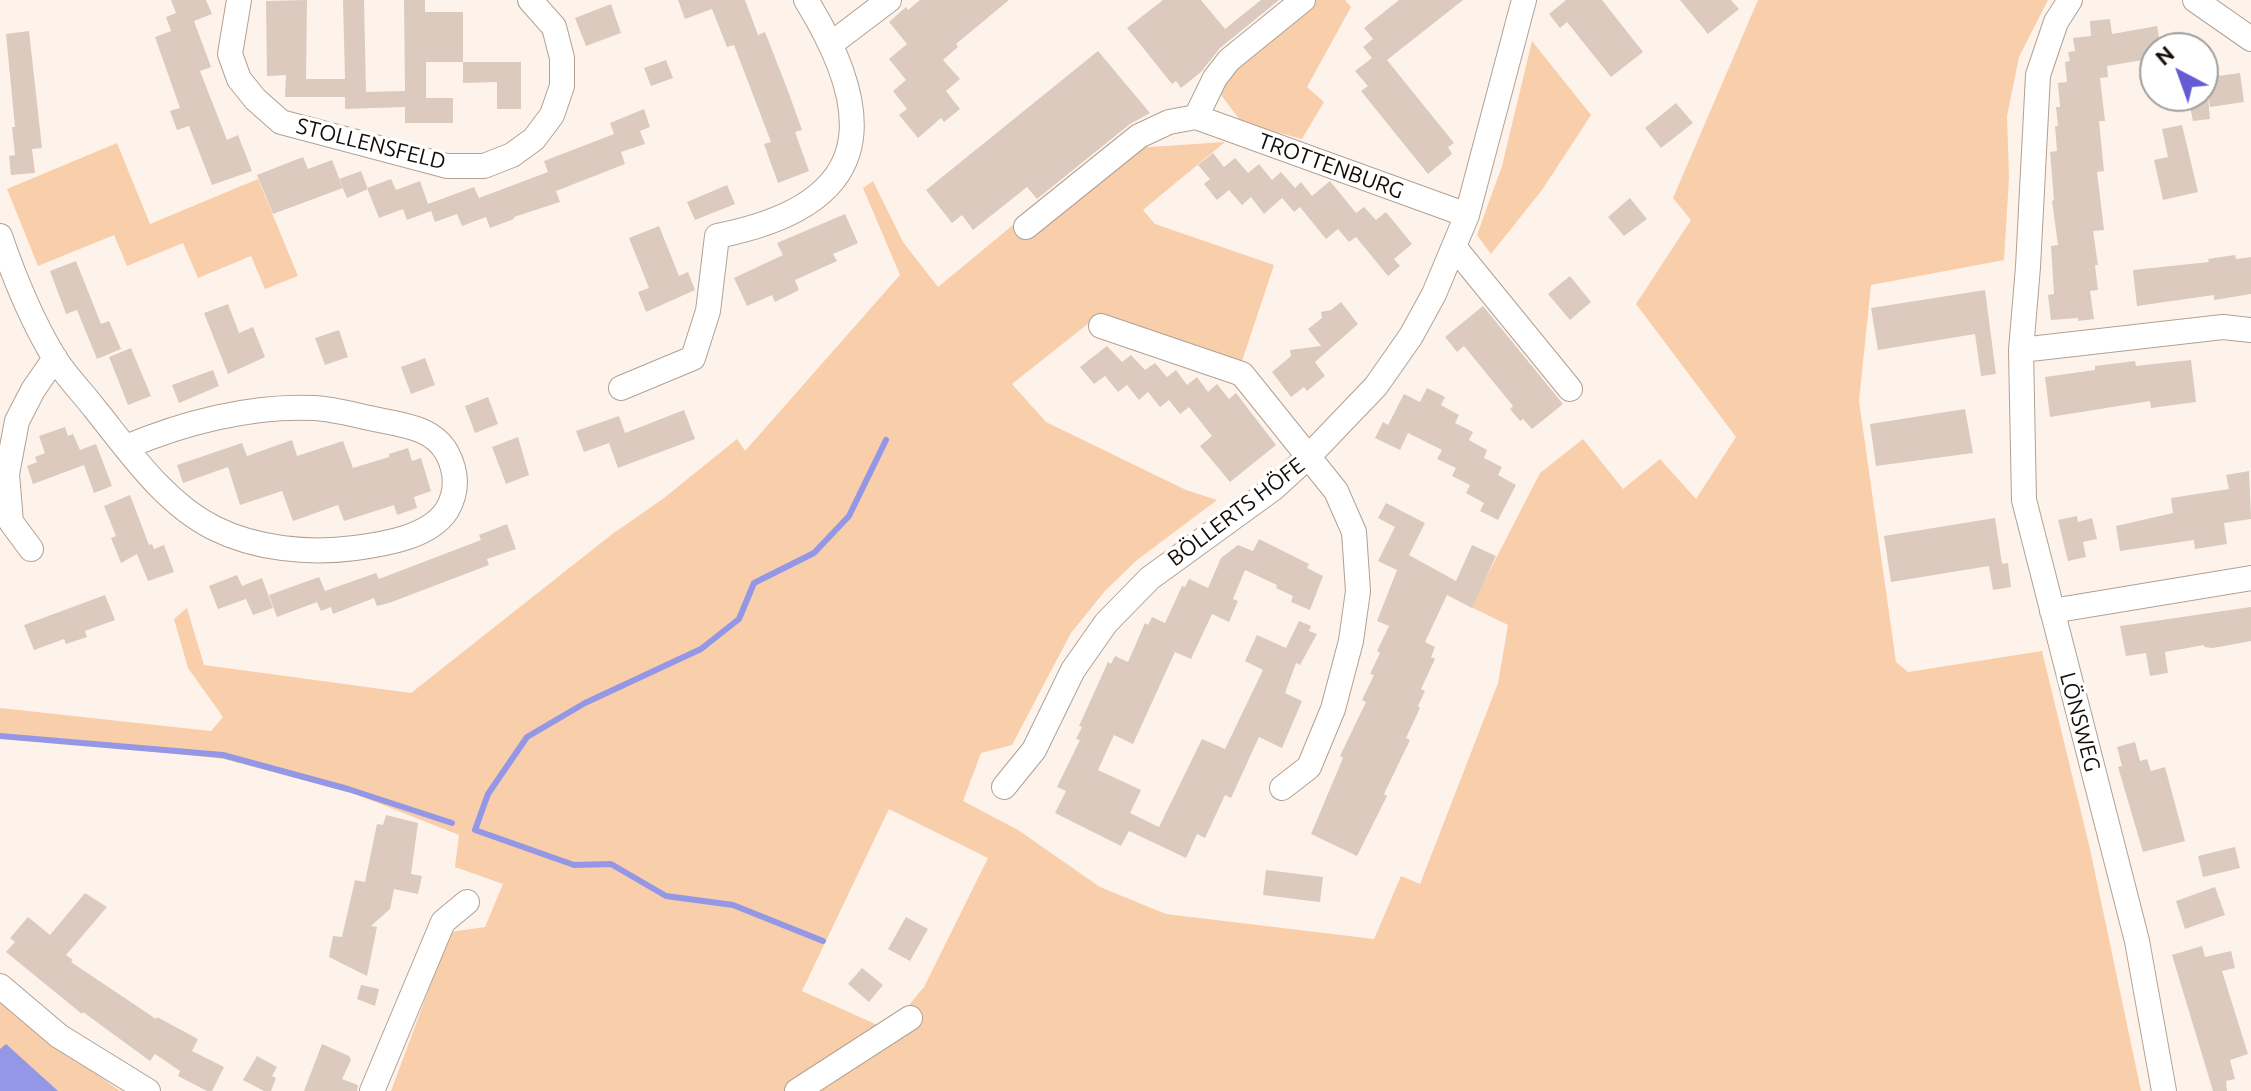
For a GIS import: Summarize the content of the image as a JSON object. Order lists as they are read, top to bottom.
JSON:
{
  "streets": {
    "street": [
      "STOLLENSFELD",
      "TROTTENBURG",
      "BÖLLERTS HÖFE",
      "LÖNSWEG"
    ]
  },
  "crossings": [
    ["TROTTENBURG", "BÖLLERTS HÖFE"]
  ],
  "north": "top left"
}
